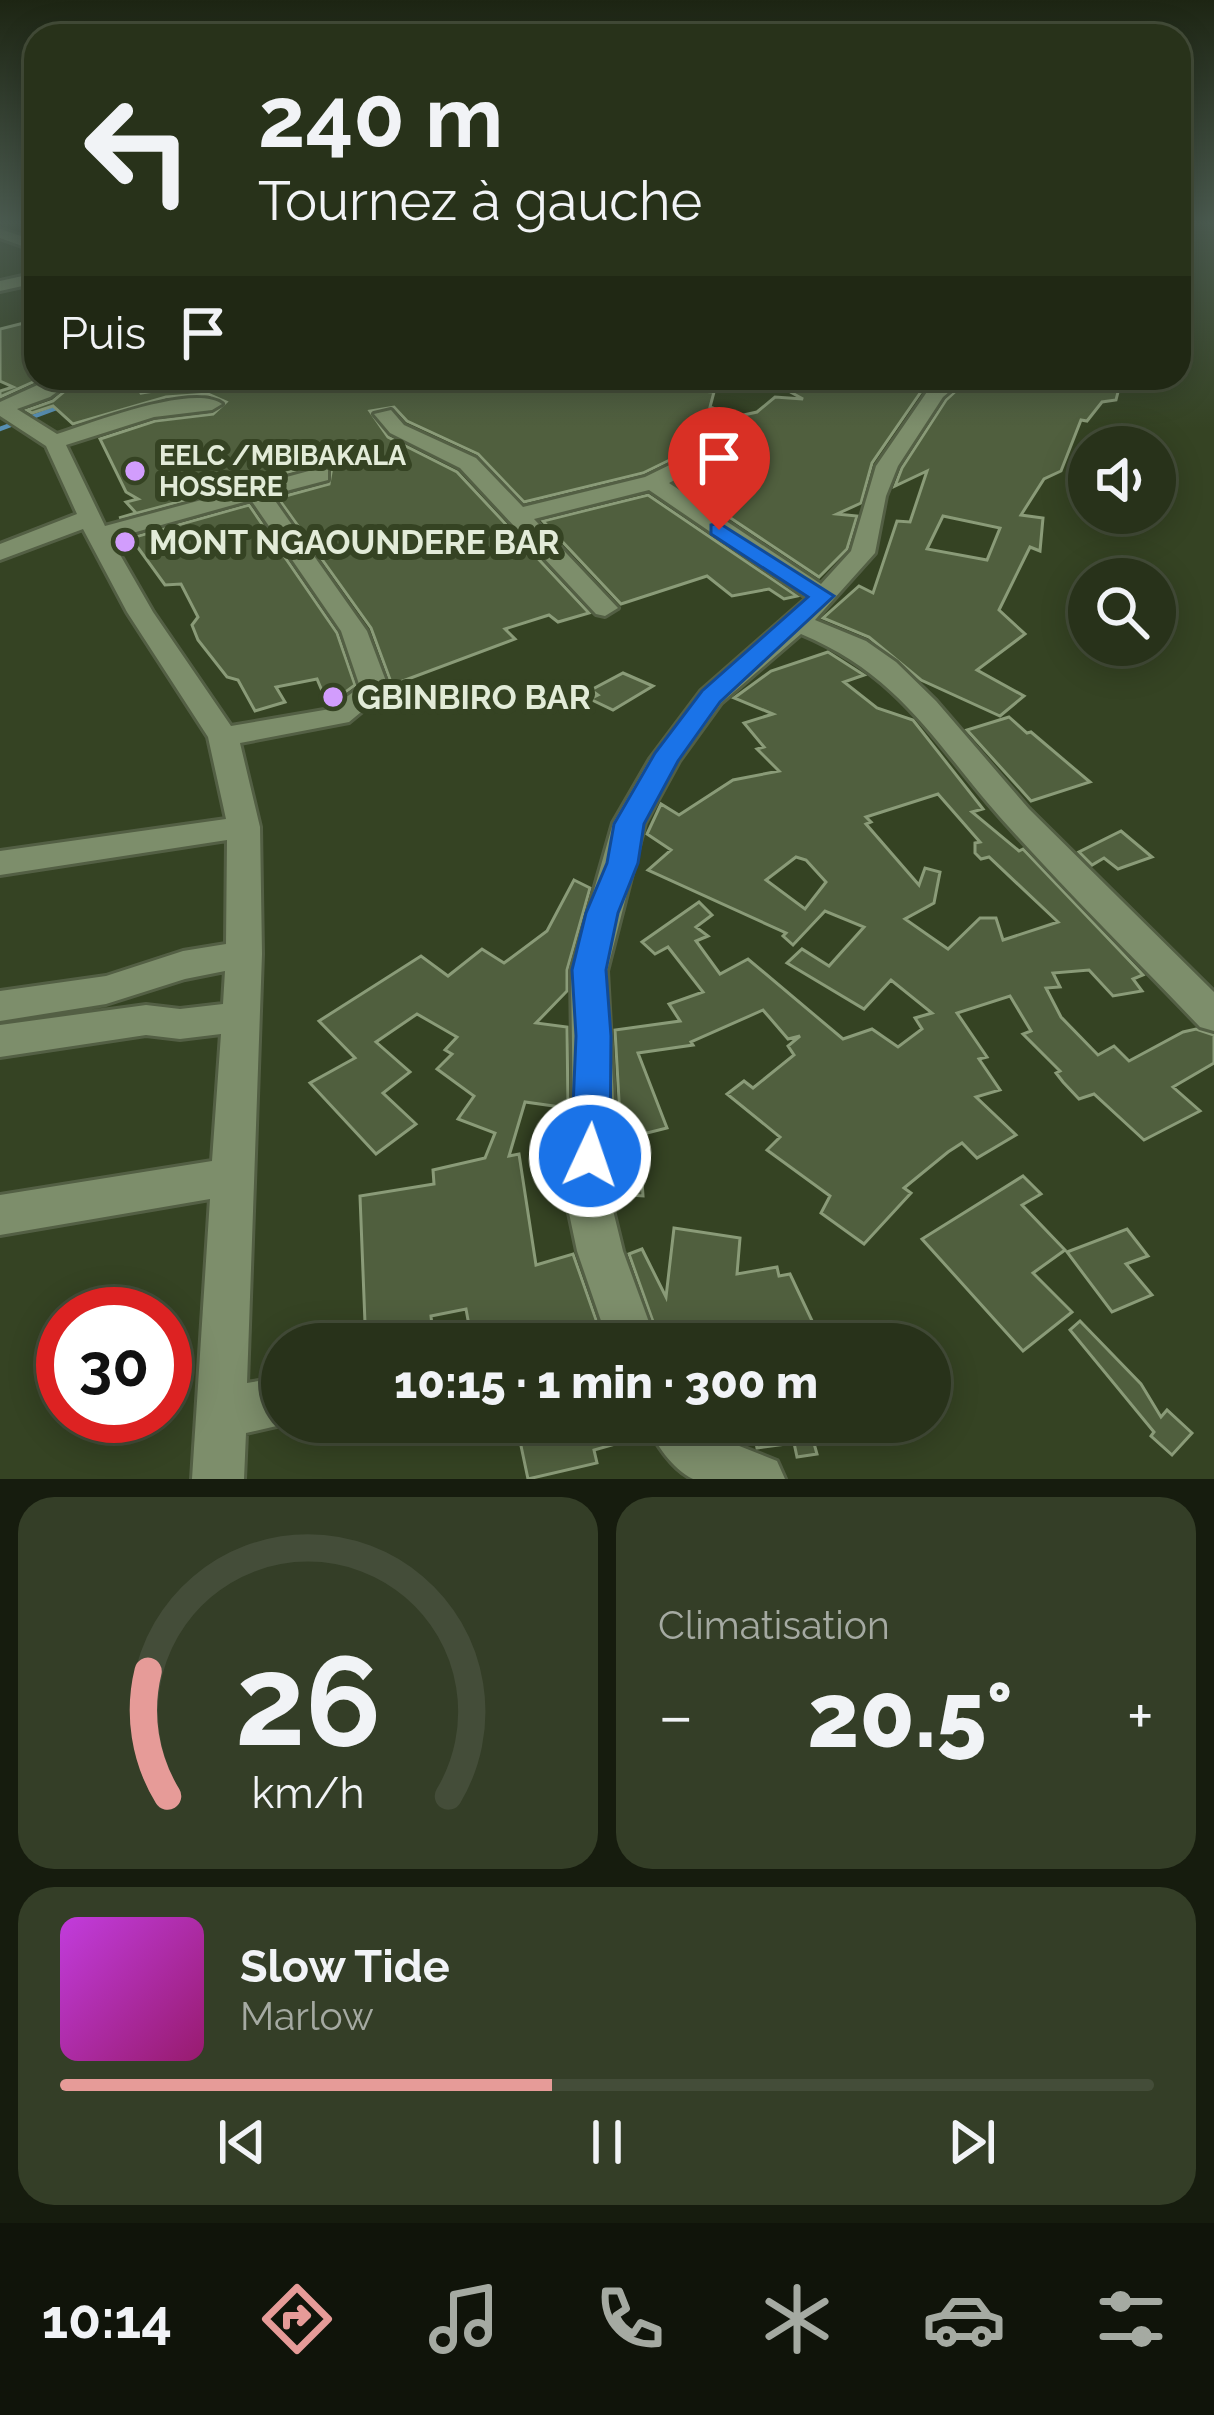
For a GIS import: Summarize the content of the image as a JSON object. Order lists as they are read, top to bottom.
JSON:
{
  "places": ["EELC /MBIBAKALA HOSSERE", "MONT NGAOUNDERE BAR", "GBINBIRO BAR"],
  "page": {
    "turn": ["240 m", "Tournez à gauche"],
    "then": "Puis",
    "limit": "30",
    "trip": "10:15 · 1 min · 300 m",
    "tile": "Climatisation",
    "heat": ["−", "20.5°", "+"],
    "song": ["Slow Tide", "Marlow"],
    "tabs": "10:14",
    "gauge": ["26", "km/h"]
  }
}
